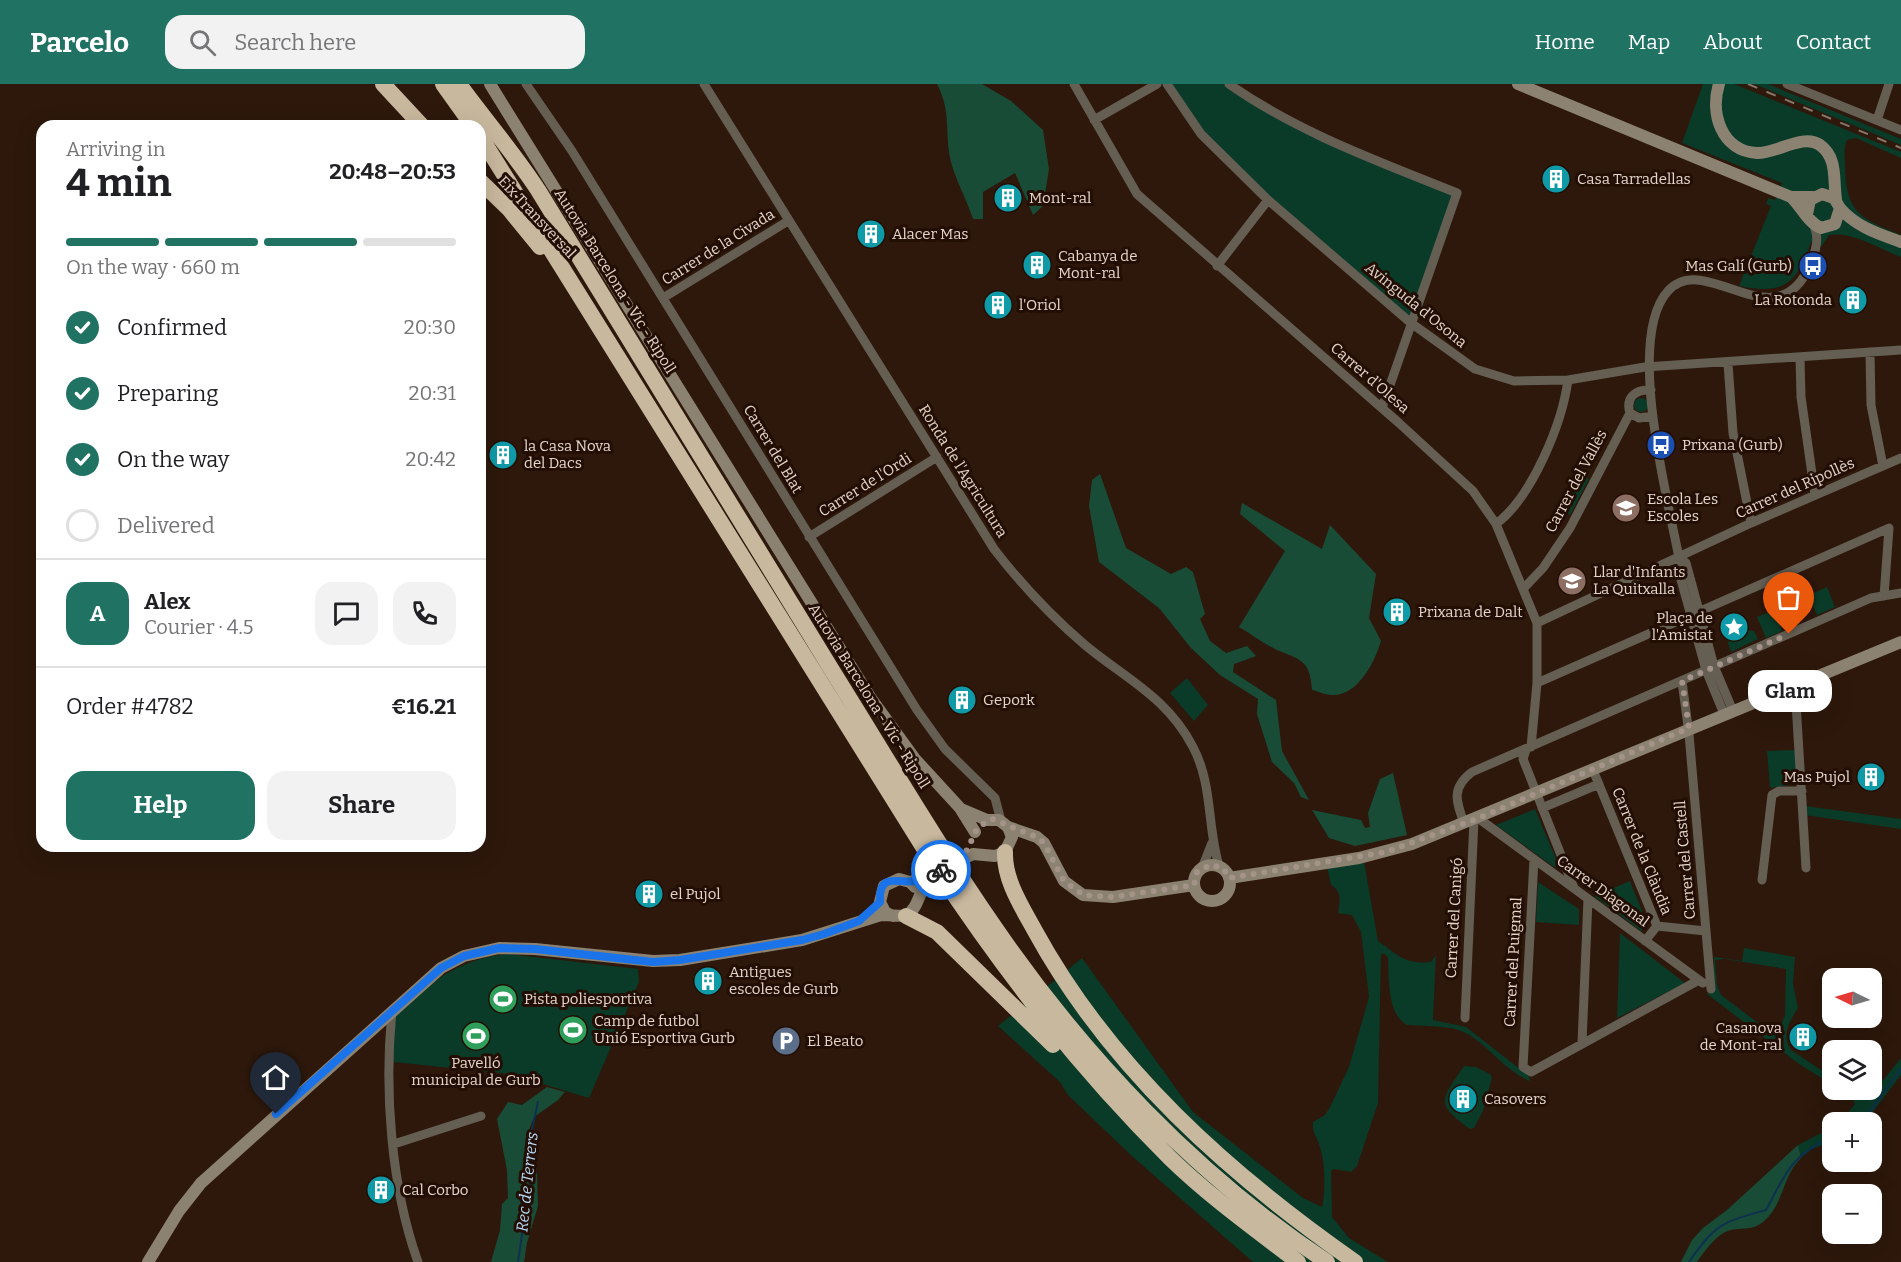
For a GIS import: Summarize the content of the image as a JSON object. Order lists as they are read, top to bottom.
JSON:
{
  "streets": {
    "highway": ["Eix Transversal", "Autovia Barcelona - Vic - Ripoll"],
    "street": [
      "Carrer de la Civada",
      "Avinguda d'Osona",
      "Carrer d'Olesa",
      "Carrer del Blat",
      "Ronda de l'Agricultura",
      "Carrer del Vallès",
      "Carrer de l'Ordi",
      "Carrer del Ripollès",
      "Carrer de la Clàudia",
      "Carrer del Castell",
      "Carrer Diagonal",
      "Carrer del Canigó",
      "Carrer del Puigmal"
    ]
  },
  "crossings": [
    ["Carrer de la Civada", "Carrer del Blat"],
    ["Carrer de la Civada", "Ronda de l'Agricultura"],
    ["Carrer d'Olesa", "Carrer del Vallès"],
    ["Carrer d'Olesa", "Carrer del Ripollès"],
    ["Carrer d'Olesa", "Carrer Diagonal"],
    ["Carrer d'Olesa", "Carrer del Canigó"],
    ["Carrer del Blat", "Carrer de l'Ordi"],
    ["Ronda de l'Agricultura", "Carrer de l'Ordi"],
    ["Carrer de la Clàudia", "Carrer Diagonal"],
    ["Carrer del Castell", "Carrer Diagonal"],
    ["Carrer Diagonal", "Carrer del Canigó"],
    ["Carrer Diagonal", "Carrer del Puigmal"]
  ],
  "water": ["Rec de Terrers"],
  "places": {
    "building": [
      "Casa Tarradellas",
      "Mont-ral",
      "Alacer Mas",
      "Cabanya de Mont-ral",
      "La Rotonda",
      "l'Oriol",
      "la Casa Nova del Dacs",
      "Prixana de Dalt",
      "Gepork",
      "Mas Pujol",
      "el Pujol",
      "Antigues escoles de Gurb",
      "Casanova de Mont-ral",
      "Casovers",
      "Cal Corbo"
    ],
    "bus stop": ["Mas Galí (Gurb)", "Prixana (Gurb)"],
    "school or university": ["Escola Les Escoles", "Llar d'Infants La Quitxalla"],
    "place": ["Plaça de l'Amistat"],
    "other": ["Glam"],
    "sports": ["Pista poliesportiva", "Camp de futbol Unió Esportiva Gurb", "Pavelló municipal de Gurb"],
    "parking": ["El Beato"]
  },
  "north": "left",
  "page": {
    "header": "Parcelo",
    "search": "Search here",
    "nav": [
      "Home",
      "Map",
      "About",
      "Contact"
    ],
    "heading": ["4 min", "Arriving in", "20:48–20:53"],
    "panel": [
      "Alex",
      "Courier · 4.5",
      "Order #4782",
      "€16.21"
    ],
    "bar": "On the way · 660 m",
    "list": [
      ["Confirmed", "20:30"],
      ["Preparing", "20:31"],
      ["On the way", "20:42"],
      "Delivered"
    ],
    "round": "A",
    "bubble": "Glam",
    "buttons": ["Help", "Share"],
    "map_buttons": ["+", "−"]
  }
}
